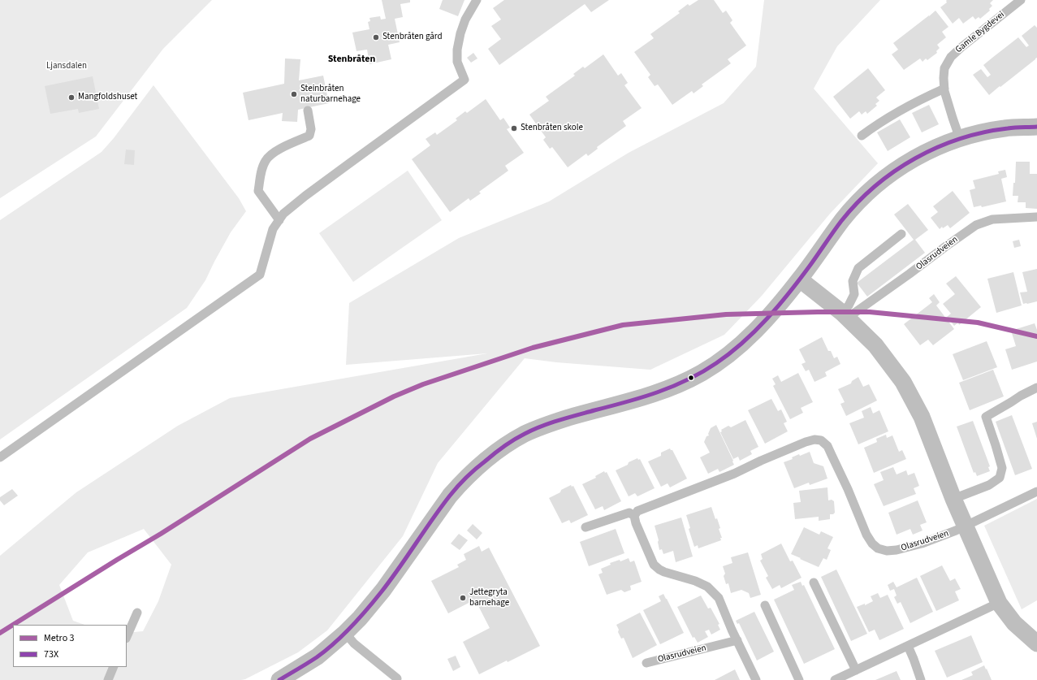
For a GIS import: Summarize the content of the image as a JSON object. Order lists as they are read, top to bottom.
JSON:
{
  "streets": {
    "lane": ["Gamle Bygdevei", "Olasrudveien"]
  },
  "districts": ["Stenbråten"],
  "parks": ["Ljansdalen"],
  "places": [
    "Stenbråten gård",
    "Steinbråten naturbarnehage",
    "Mangfoldshuset",
    "Stenbråten skole",
    "Jettegryta barnehage"
  ],
  "lines": ["transit line 73X", "metro line 3"],
  "legend": ["Metro 3", "73X"]
}
